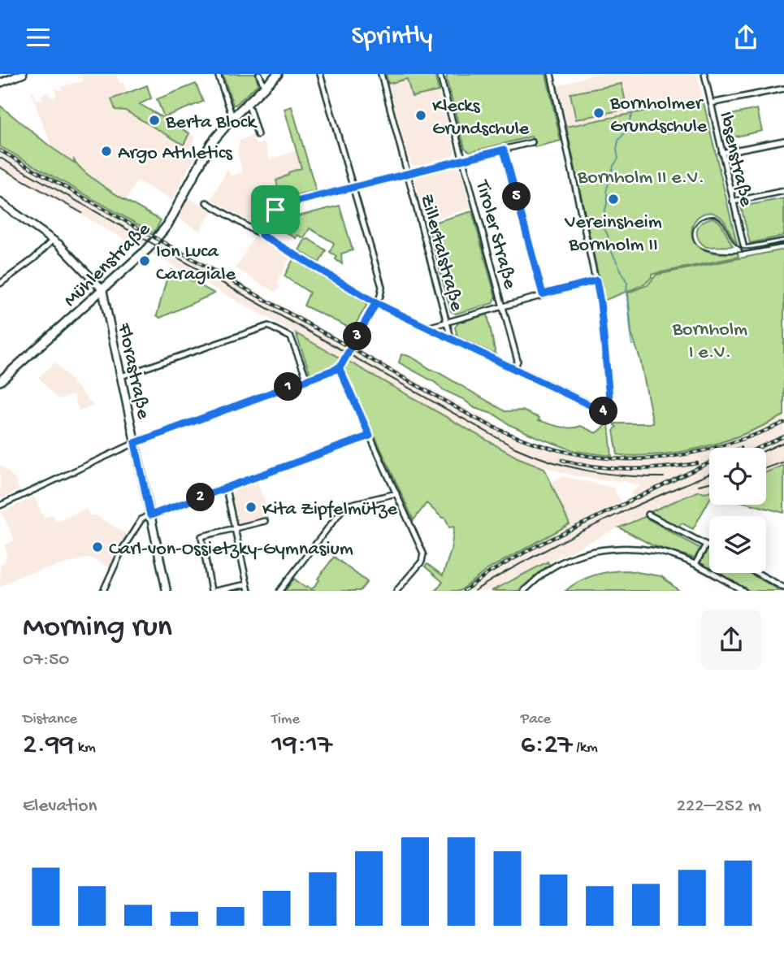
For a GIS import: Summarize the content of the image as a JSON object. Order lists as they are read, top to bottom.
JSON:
{
  "streets": {
    "main road": ["Mühlenstraße"],
    "street": [
      "Ibsenstraße",
      "Tiroler Straße",
      "Zillertalstraße",
      "Florastraße"
    ]
  },
  "crossings": [
    ["Mühlenstraße", "Florastraße"]
  ],
  "parks": ["Bornholm II e.V.", "Bornholm I e.V."],
  "places": [
    "Bornholmer Grundschule",
    "Klecks Grundschule",
    "Berta Block",
    "Argo Athletics",
    "Vereinsheim Bornholm II",
    "Ion Luca Caragiale",
    "Kita Zipfelmütze",
    "Carl-von-Ossietzky-Gymnasium"
  ],
  "page": {
    "header": "Sprintly",
    "pins": [
      "5",
      "3",
      "1",
      "4",
      "2"
    ],
    "heading": ["Morning run", "07:50"],
    "stats": [
      ["Distance", "2.99 km"],
      ["Time", "19:17"],
      ["Pace", "6:27 /km"]
    ],
    "chart": ["Elevation", "222–252 m"]
  }
}
